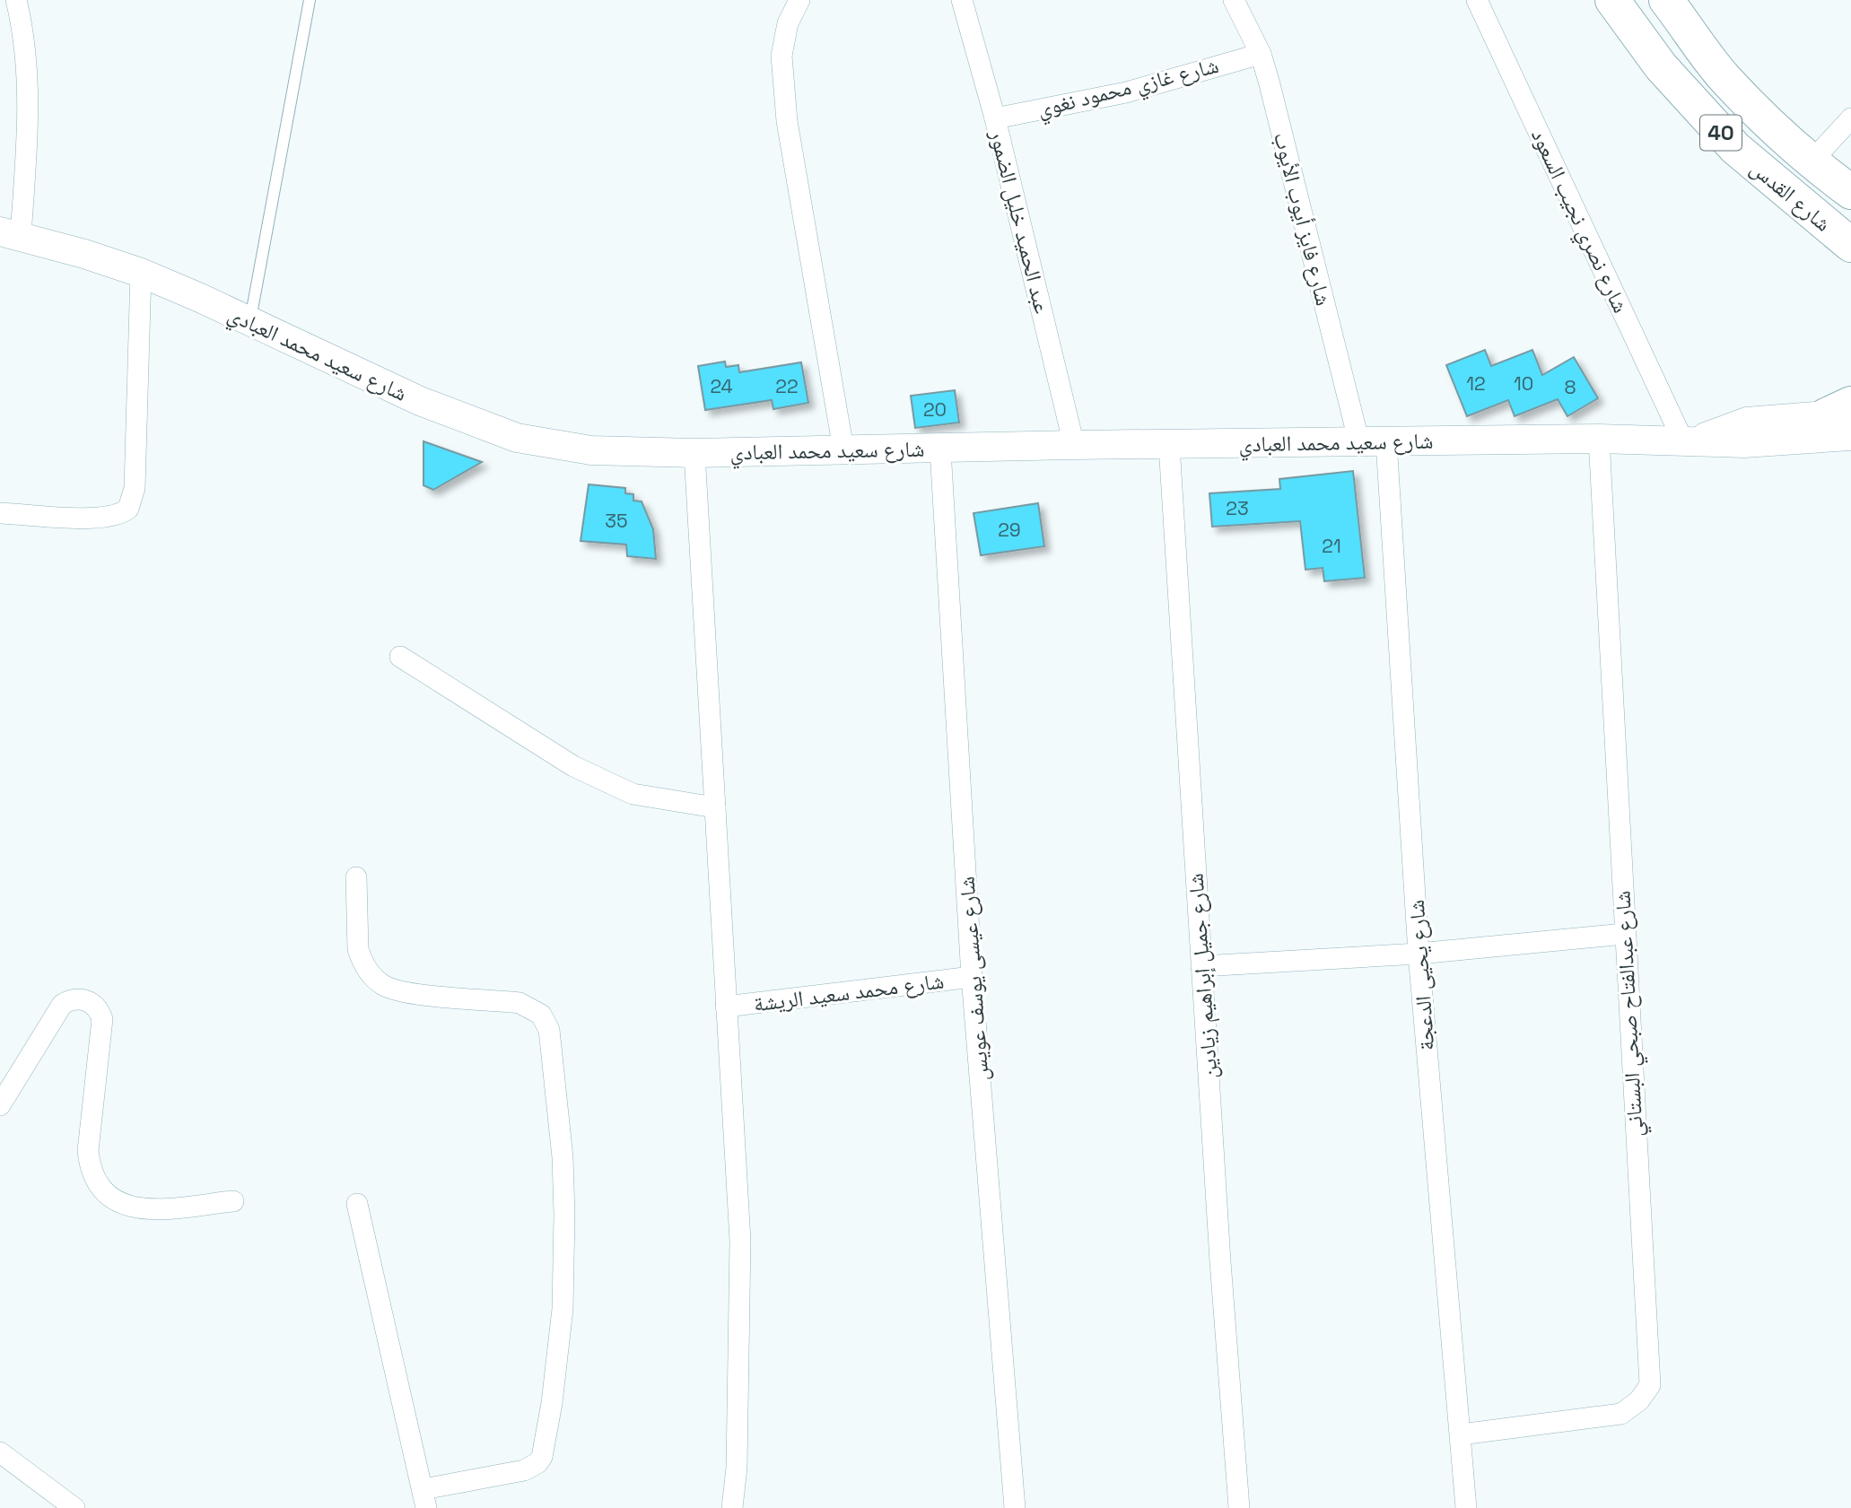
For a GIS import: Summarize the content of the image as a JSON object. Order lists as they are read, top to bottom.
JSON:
{
  "streets": {
    "highway": ["40", "شارع القدس"],
    "street": [
      "شارع غازي محمود نغوي",
      "شارع فايز أيوب الأيوب",
      "شارع نصري نجيب السعود",
      "عبد الحميد خليل الضمور",
      "شارع سعيد محمد العبادي",
      "شارع يحيى الدعجة",
      "شارع جميل إبراهيم زيادين",
      "شارع عيسى يوسف عويس",
      "شارع محمد سعيد الريشة",
      "شارع عبدالفتاح صبحي البستاني"
    ]
  },
  "crossings": [
    ["شارع غازي محمود نغوي", "شارع فايز أيوب الأيوب"],
    ["شارع غازي محمود نغوي", "عبد الحميد خليل الضمور"],
    ["شارع فايز أيوب الأيوب", "شارع سعيد محمد العبادي"],
    ["شارع فايز أيوب الأيوب", "شارع يحيى الدعجة"],
    ["شارع نصري نجيب السعود", "شارع سعيد محمد العبادي"],
    ["عبد الحميد خليل الضمور", "شارع سعيد محمد العبادي"],
    ["شارع سعيد محمد العبادي", "شارع يحيى الدعجة"],
    ["شارع سعيد محمد العبادي", "شارع جميل إبراهيم زيادين"],
    ["شارع سعيد محمد العبادي", "شارع عيسى يوسف عويس"],
    ["شارع سعيد محمد العبادي", "شارع عبدالفتاح صبحي البستاني"],
    ["شارع يحيى الدعجة", "شارع عبدالفتاح صبحي البستاني"],
    ["شارع عيسى يوسف عويس", "شارع محمد سعيد الريشة"]
  ],
  "house_numbers": [
    "12",
    "10",
    "24",
    "22",
    "8",
    "20",
    "23",
    "35",
    "29",
    "21"
  ]
}
